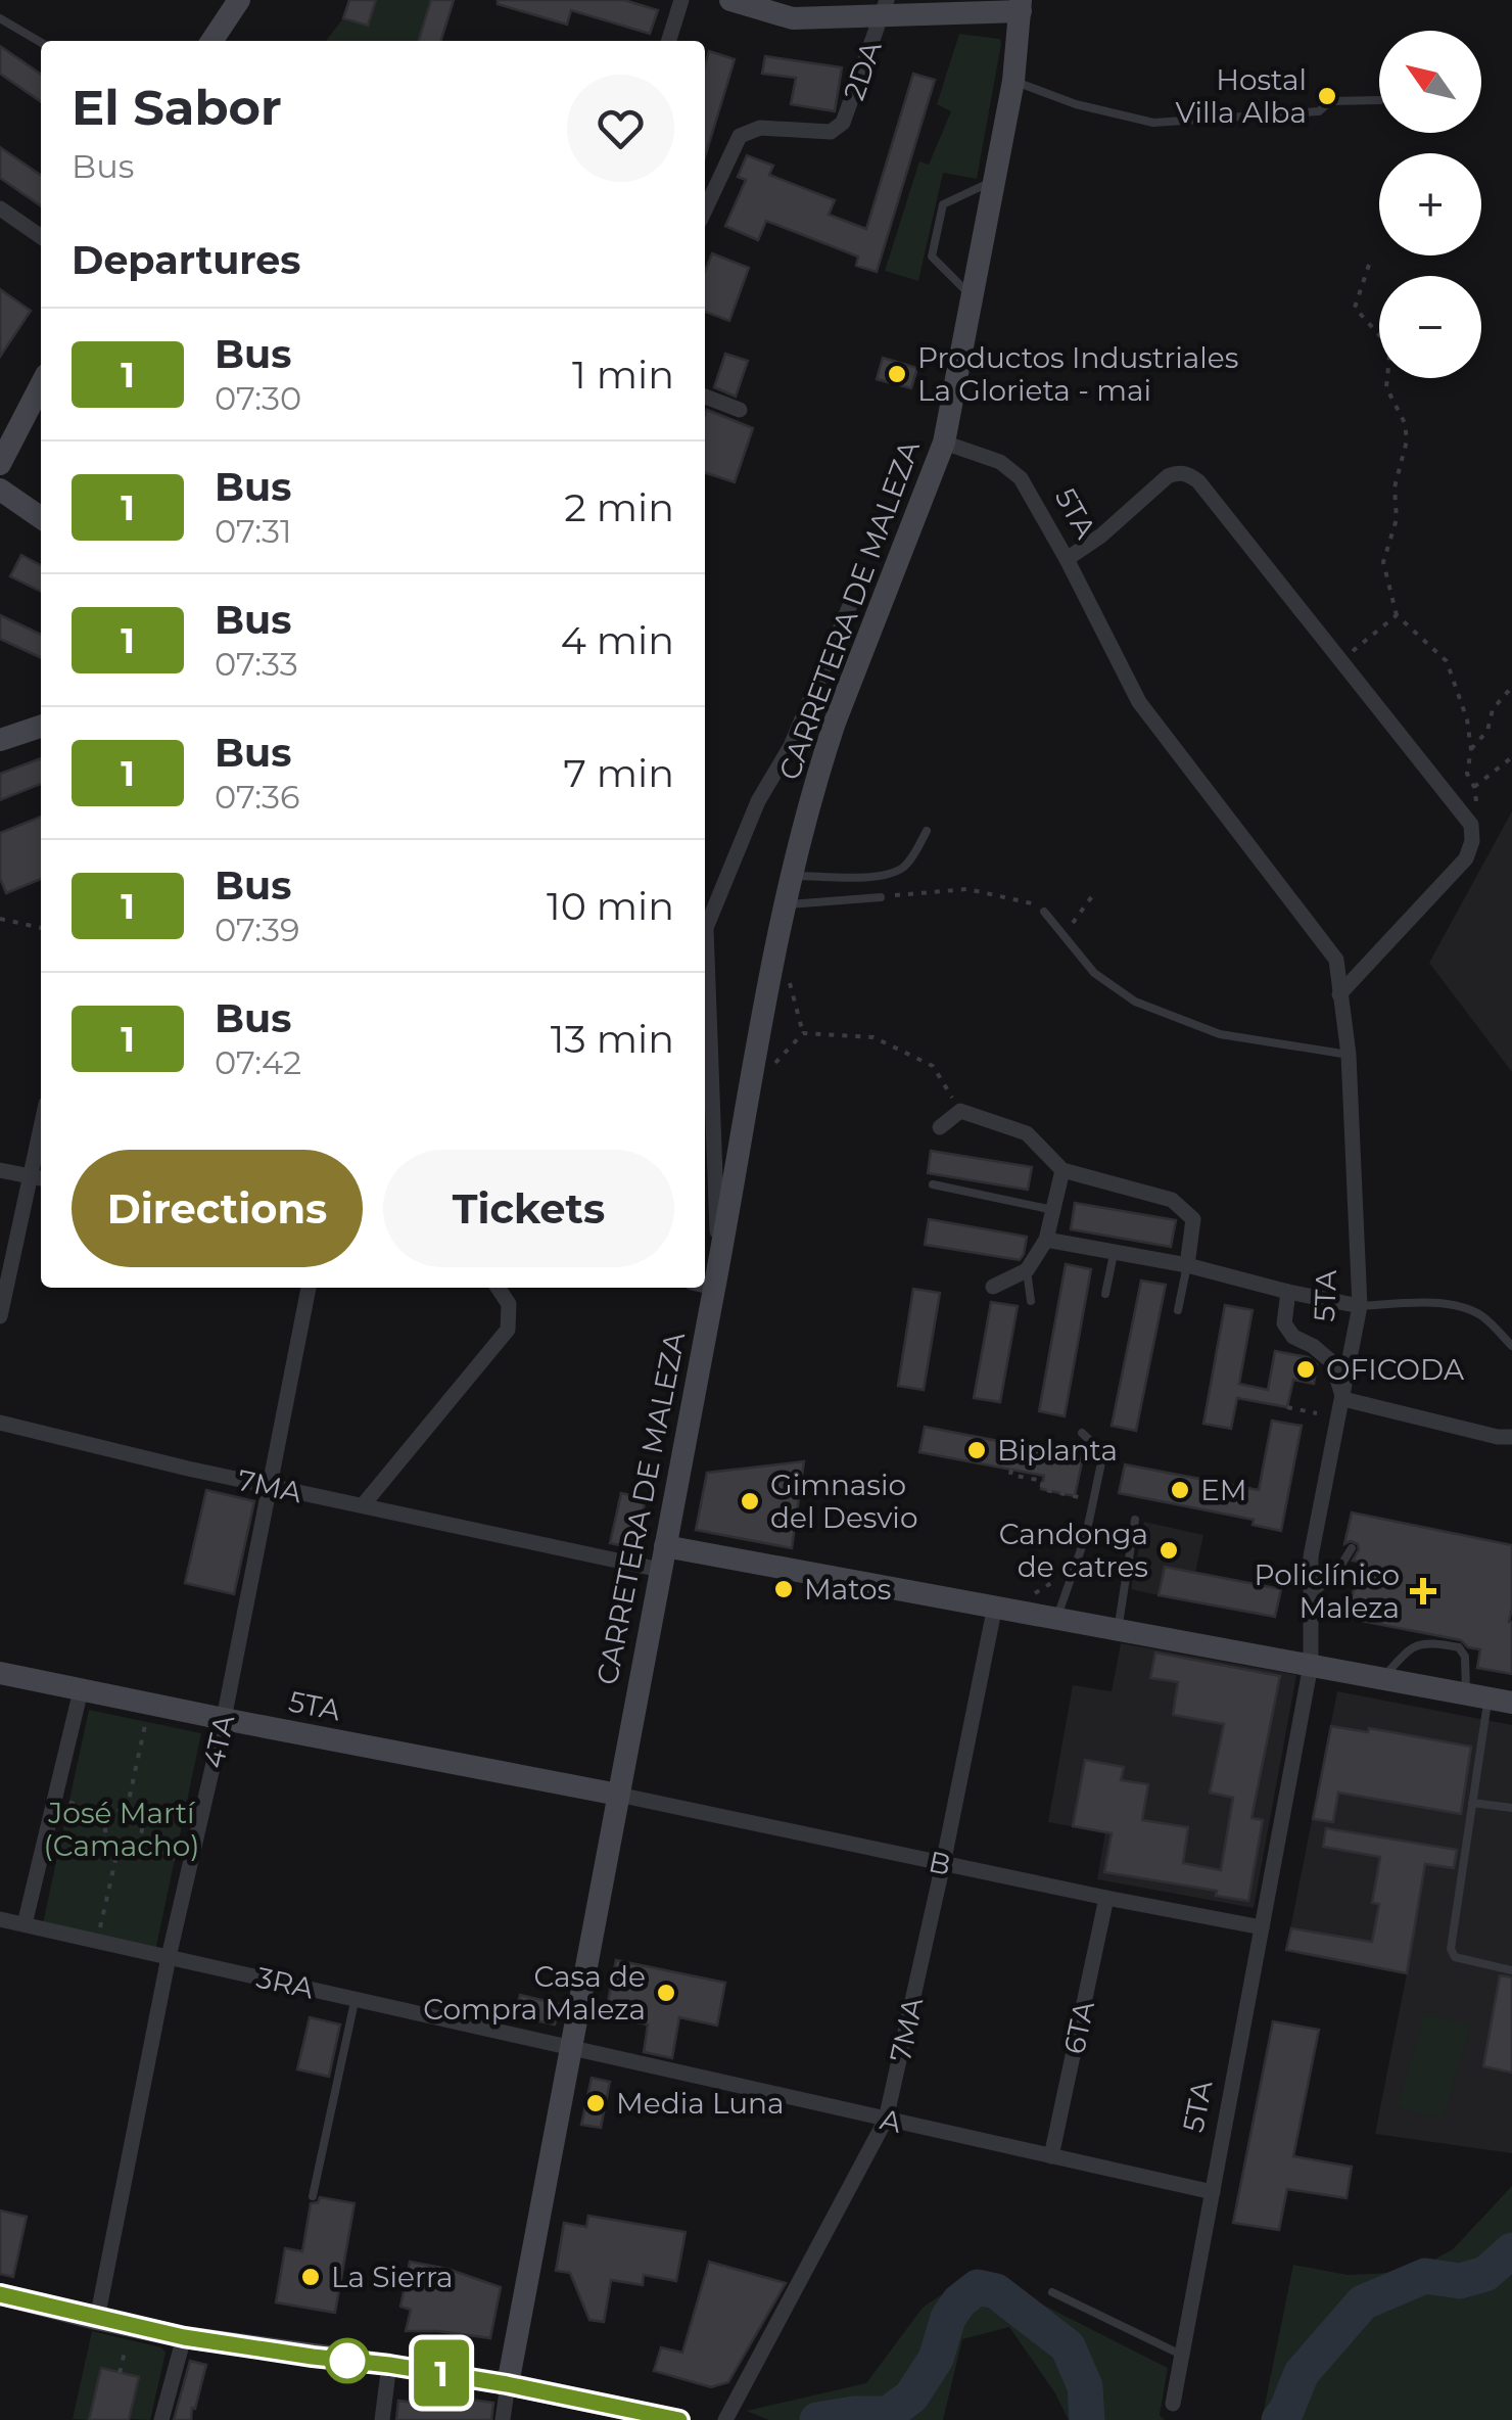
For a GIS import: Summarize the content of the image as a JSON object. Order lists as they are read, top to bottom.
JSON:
{
  "streets": {
    "main road": ["5TA", "CARRETERA DE MALEZA"],
    "street": [
      "2DA",
      "7MA",
      "4TA",
      "B",
      "3RA",
      "6TA",
      "A"
    ]
  },
  "crossings": [
    ["5TA", "CARRETERA DE MALEZA"],
    ["5TA", "4TA"],
    ["5TA", "B"],
    ["5TA", "A"],
    ["CARRETERA DE MALEZA", "7MA"],
    ["CARRETERA DE MALEZA", "B"],
    ["CARRETERA DE MALEZA", "3RA"],
    ["CARRETERA DE MALEZA", "A"],
    ["7MA", "4TA"],
    ["7MA", "B"],
    ["7MA", "A"],
    ["4TA", "3RA"],
    ["B", "6TA"],
    ["3RA", "A"],
    ["6TA", "A"]
  ],
  "parks": ["José Martí (Camacho)"],
  "places": {
    "other": [
      "Hostal Villa Alba",
      "Productos Industriales La Glorieta - mai",
      "OFICODA",
      "Biplanta",
      "EM",
      "Gimnasio del Desvio",
      "Candonga de catres",
      "Matos",
      "Casa de Compra Maleza",
      "Media Luna",
      "La Sierra"
    ],
    "health": ["Policlínico Maleza"]
  },
  "lines": ["bus line 1"],
  "north": "top left",
  "page": {
    "on_map": "1",
    "map_buttons": ["+", "−"],
    "heading": [
      ["El Sabor", "Bus"],
      "Departures"
    ],
    "list": [
      {
        "mark": "1",
        "name": "Bus",
        "note": "07:30",
        "value": "1 min"
      },
      {
        "mark": "1",
        "name": "Bus",
        "note": "07:31",
        "value": "2 min"
      },
      {
        "mark": "1",
        "name": "Bus",
        "note": "07:33",
        "value": "4 min"
      },
      {
        "mark": "1",
        "name": "Bus",
        "note": "07:36",
        "value": "7 min"
      },
      {
        "mark": "1",
        "name": "Bus",
        "note": "07:39",
        "value": "10 min"
      },
      {
        "mark": "1",
        "name": "Bus",
        "note": "07:42",
        "value": "13 min"
      }
    ],
    "buttons": ["Directions", "Tickets"]
  }
}
